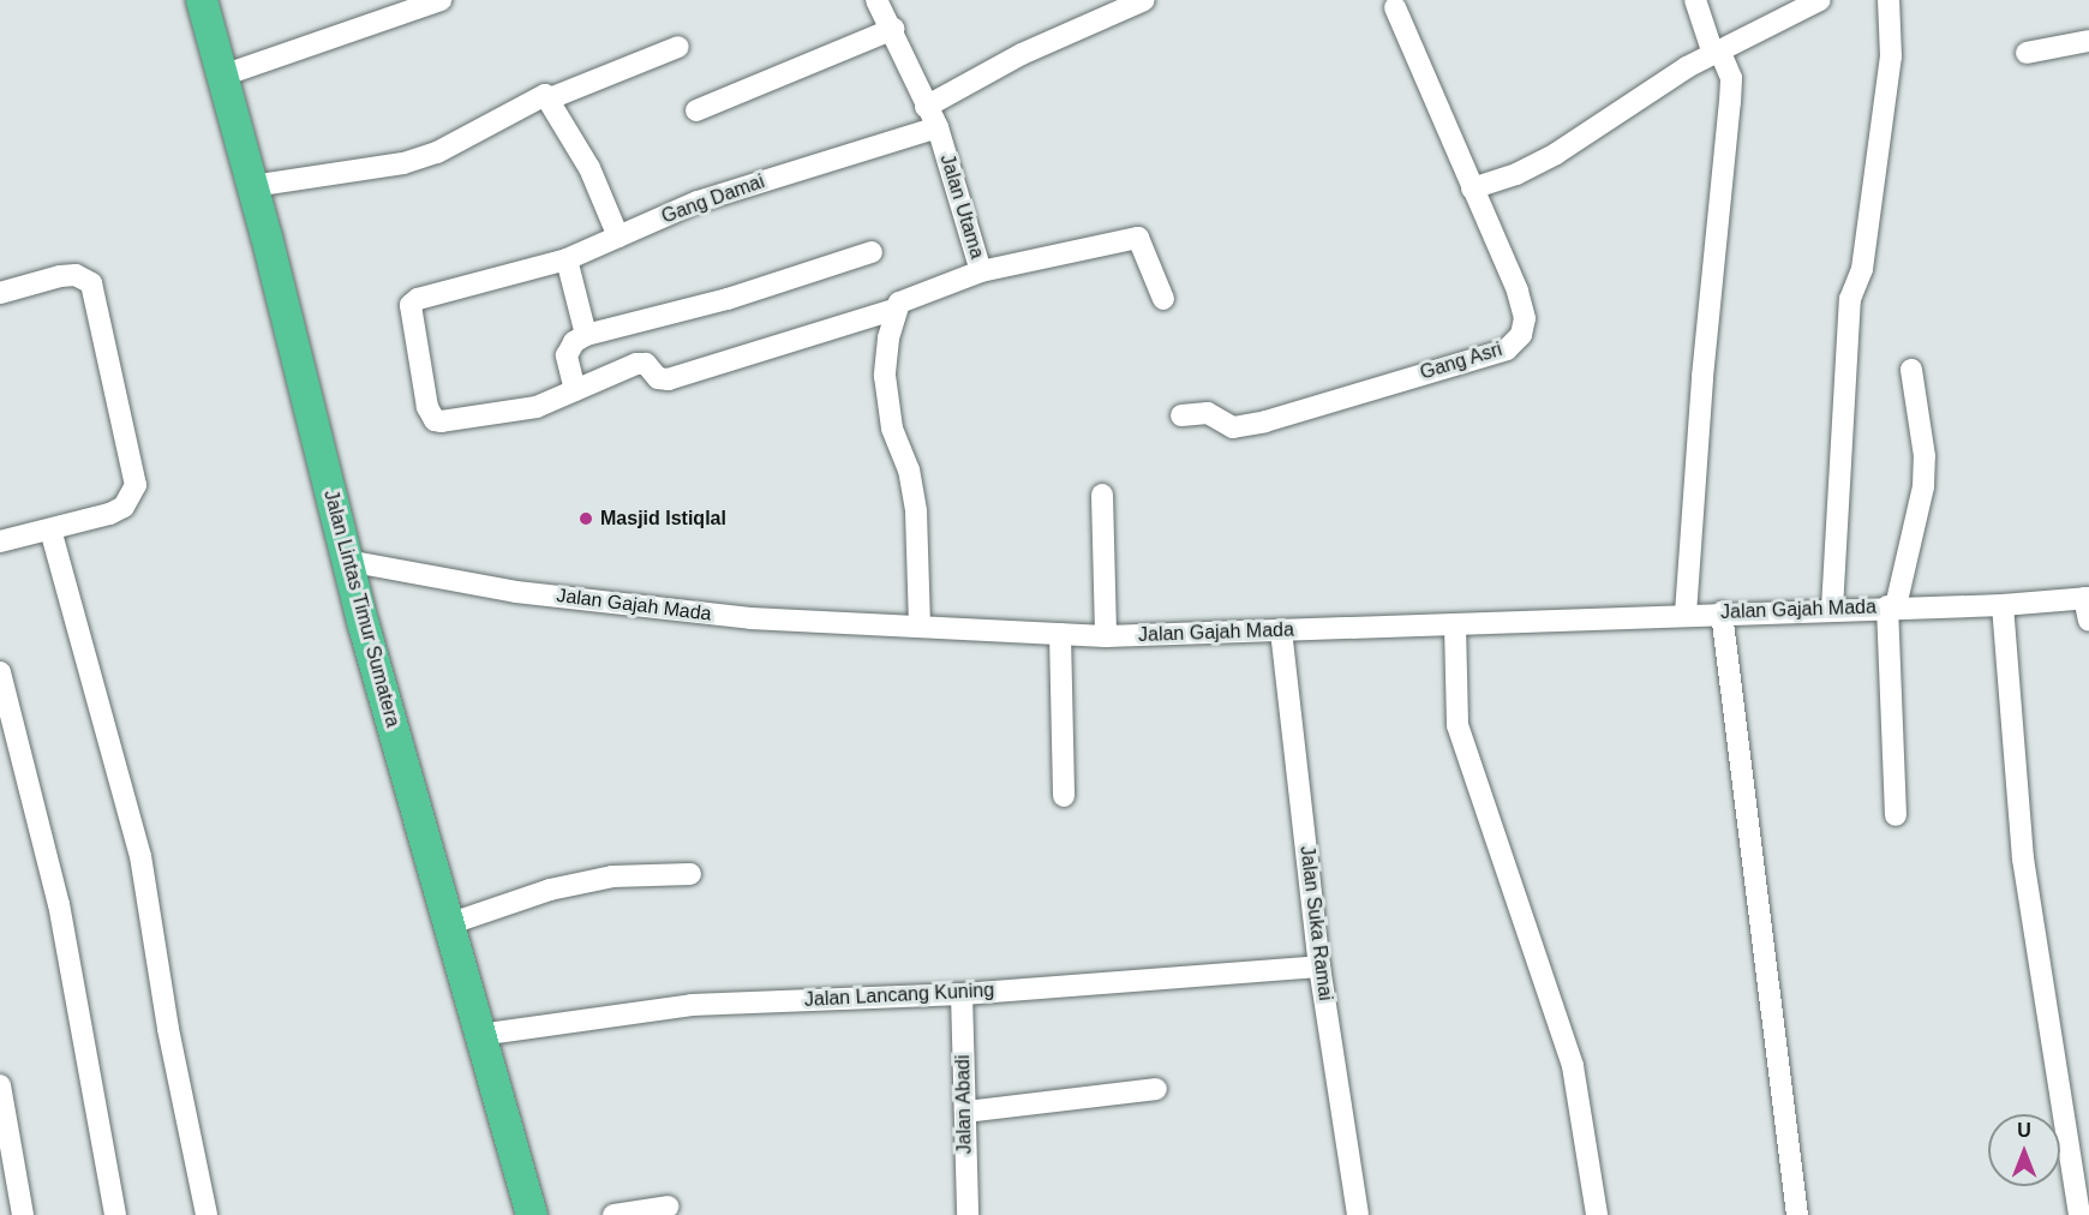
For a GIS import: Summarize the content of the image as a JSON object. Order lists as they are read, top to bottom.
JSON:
{
  "streets": {
    "highway": ["Jalan Lintas Timur Sumatera"],
    "street": [
      "Gang Damai",
      "Jalan Utama",
      "Gang Asri",
      "Jalan Gajah Mada",
      "Jalan Suka Ramai",
      "Jalan Lancang Kuning",
      "Jalan Abadi"
    ]
  },
  "crossings": [
    ["Gang Damai", "Jalan Utama"],
    ["Jalan Gajah Mada", "Jalan Lintas Timur Sumatera"],
    ["Jalan Gajah Mada", "Jalan Suka Ramai"],
    ["Jalan Lintas Timur Sumatera", "Jalan Lancang Kuning"],
    ["Jalan Suka Ramai", "Jalan Lancang Kuning"],
    ["Jalan Lancang Kuning", "Jalan Abadi"]
  ],
  "places": ["Masjid Istiqlal"],
  "north": "top"
}
